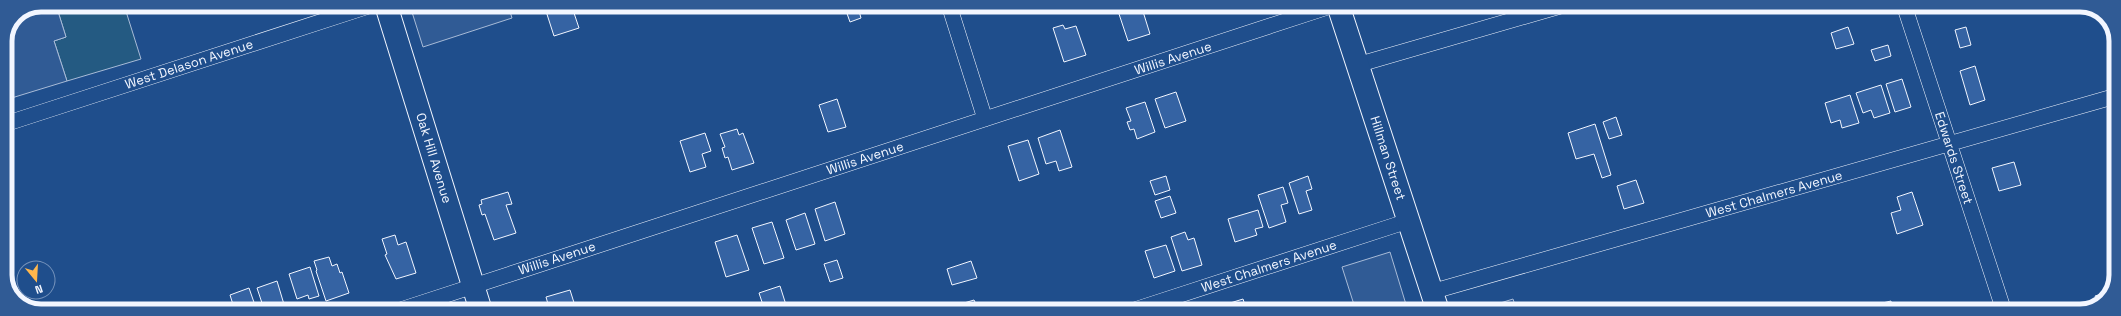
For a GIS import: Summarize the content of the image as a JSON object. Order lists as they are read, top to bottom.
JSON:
{
  "streets": {
    "street": [
      "Willis Avenue",
      "West Delason Avenue",
      "Oak Hill Avenue",
      "Hillman Street",
      "Edwards Street",
      "West Chalmers Avenue"
    ]
  },
  "crossings": [
    ["Willis Avenue", "Oak Hill Avenue"],
    ["Hillman Street", "West Chalmers Avenue"],
    ["Edwards Street", "West Chalmers Avenue"]
  ],
  "north": "bottom"
}
